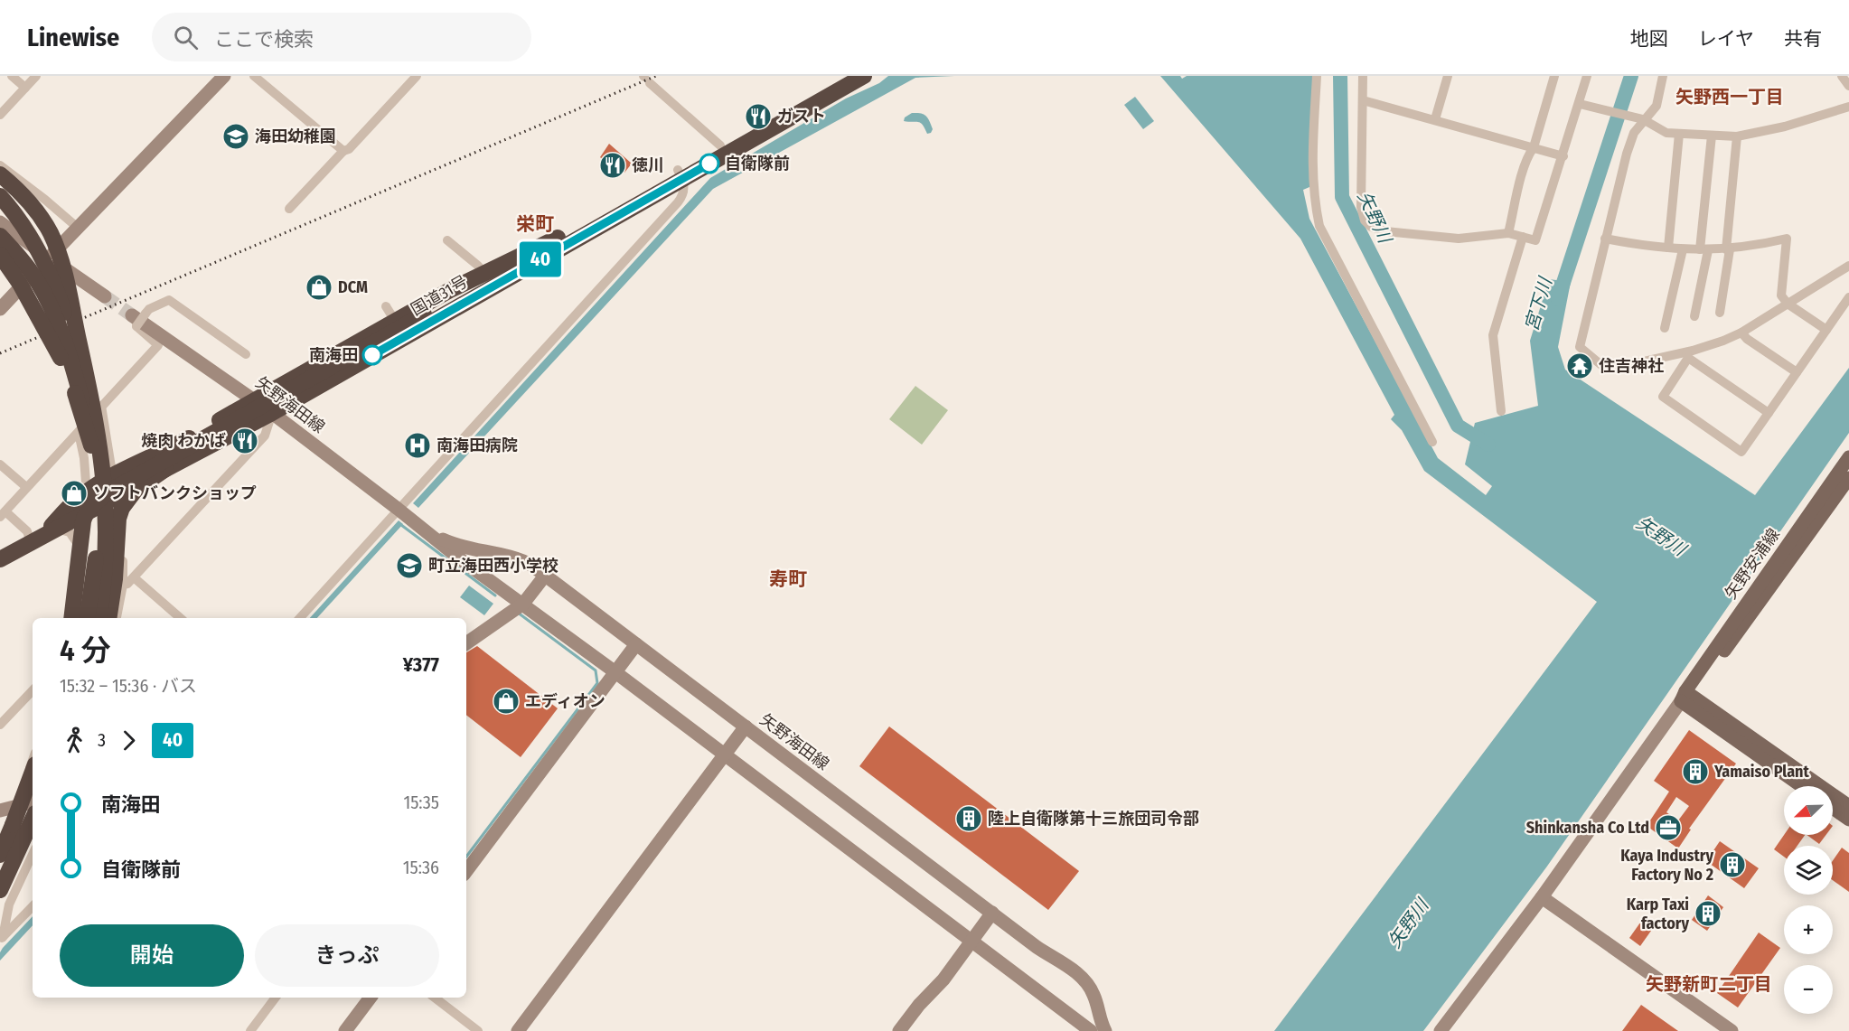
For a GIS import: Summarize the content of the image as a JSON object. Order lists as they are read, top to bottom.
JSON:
{
  "streets": {
    "highway": ["国道31号"],
    "main road": ["矢野海田線", "矢野安浦線"]
  },
  "crossings": [
    ["国道31号", "矢野海田線"]
  ],
  "districts": [
    "矢野西一丁目",
    "栄町",
    "寿町",
    "矢野新町二丁目"
  ],
  "water": ["矢野川", "宮下川"],
  "places": {
    "restaurant": ["ガスト", "徳川", "焼肉 わかば"],
    "school or university": ["海田幼稚園", "町立海田西小学校"],
    "other": ["自衛隊前", "南海田"],
    "shop": ["DCM", "ソフトバンクショップ", "エディオン"],
    "temple": ["住吉神社"],
    "hospital": ["南海田病院"],
    "building": [
      "Yamaiso Plant",
      "陸上自衛隊第十三旅団司令部",
      "Kaya Industry Factory No 2",
      "Karp Taxi factory"
    ],
    "office": ["Shinkansha Co Ltd"]
  },
  "lines": ["bus line 40"],
  "north": "bottom left",
  "page": {
    "header": "Linewise",
    "search": "ここで検索",
    "nav": ["地図", "レイヤ", "共有"],
    "on_map": "40",
    "heading": ["4 分", "15:32 – 15:36 · バス", "¥377"],
    "legs": ["3", "40"],
    "list": [
      {
        "name": "南海田",
        "value": "15:35"
      },
      {
        "name": "自衛隊前",
        "value": "15:36"
      }
    ],
    "map_buttons": ["+", "−"],
    "buttons": ["開始", "きっぷ"]
  }
}
